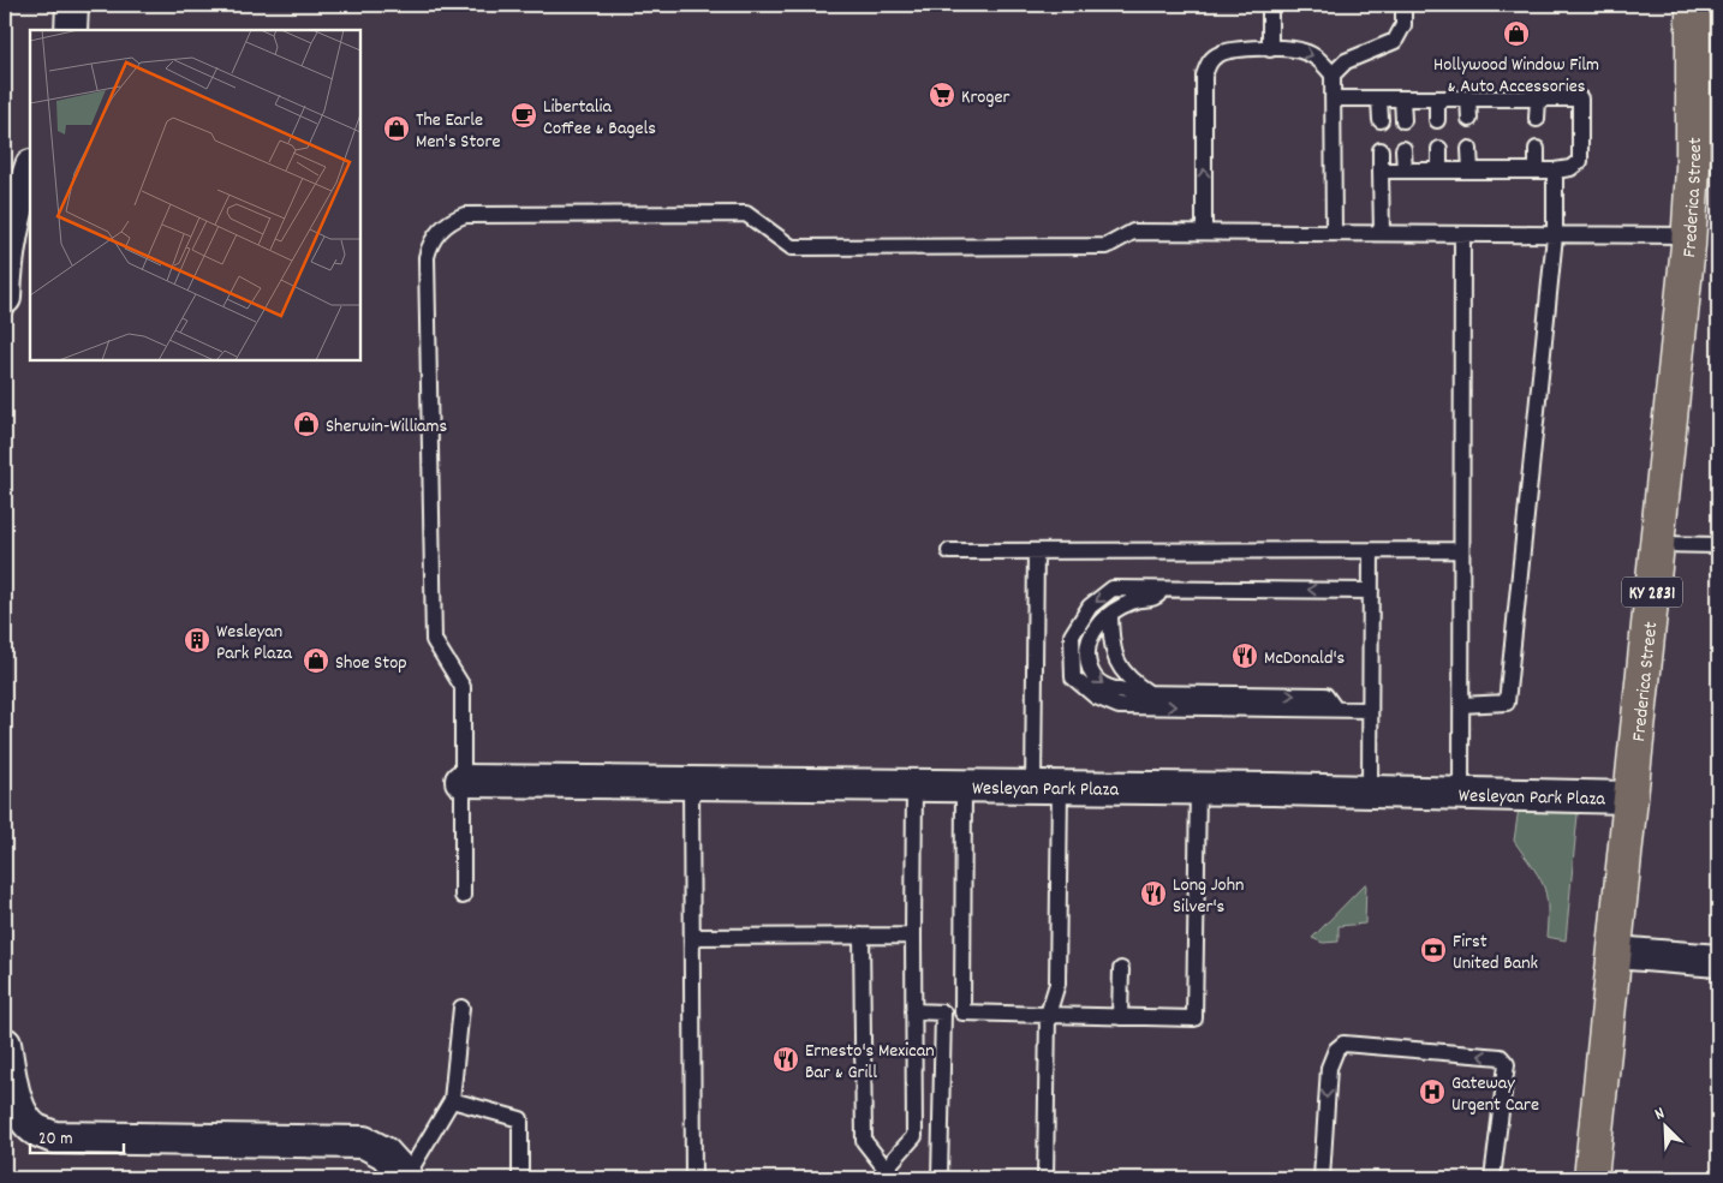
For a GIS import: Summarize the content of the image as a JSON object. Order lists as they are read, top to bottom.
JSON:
{
  "streets": {
    "main road": ["Frederica Street", "KY 2831"],
    "street": ["Wesleyan Park Plaza"]
  },
  "crossings": [
    ["Frederica Street", "Wesleyan Park Plaza"]
  ],
  "places": {
    "shop": [
      "Hollywood Window Film & Auto Accessories",
      "The Earle Men's Store",
      "Sherwin-Williams",
      "Shoe Stop"
    ],
    "supermarket": ["Kroger"],
    "cafe": ["Libertalia Coffee & Bagels"],
    "building": ["Wesleyan Park Plaza"],
    "restaurant": ["McDonald's", "Long John Silver's", "Ernesto's Mexican Bar & Grill"],
    "bank": ["First United Bank"],
    "hospital": ["Gateway Urgent Care"]
  },
  "scale_bar": "20 m",
  "north": "top left"
}
